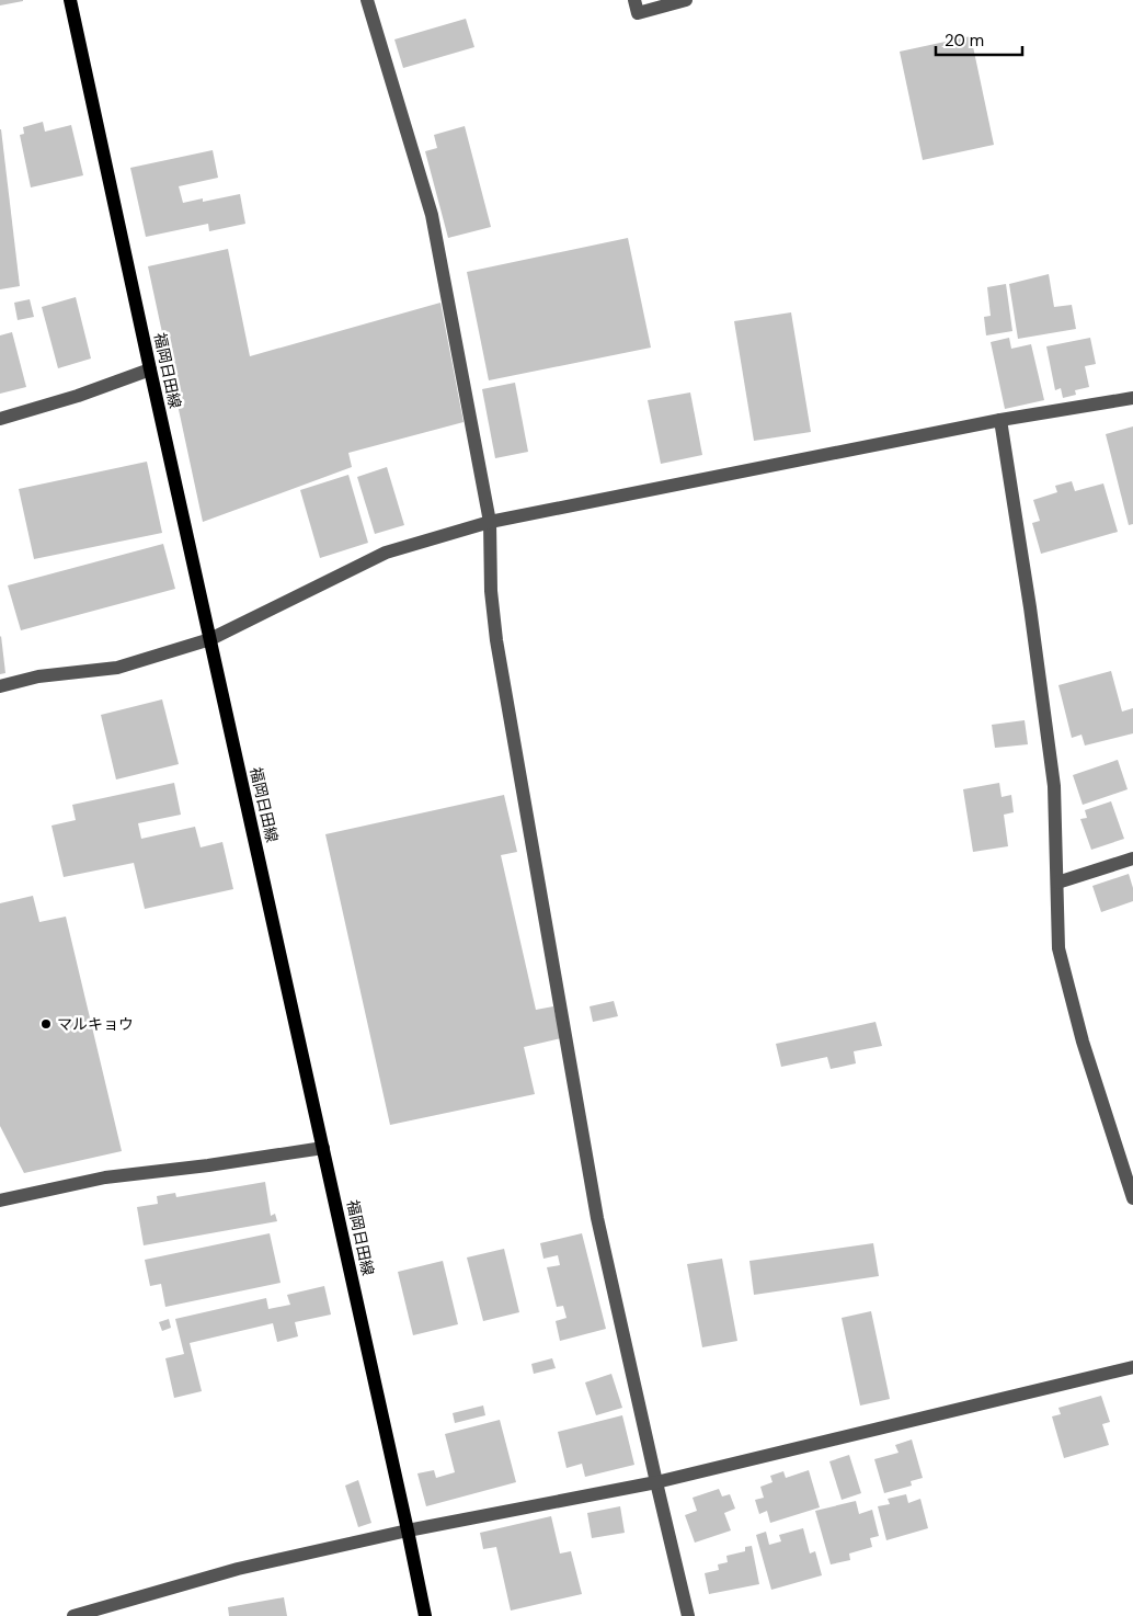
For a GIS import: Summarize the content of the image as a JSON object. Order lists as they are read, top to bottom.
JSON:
{
  "streets": {
    "main road": ["福岡日田線"]
  },
  "places": ["マルキョウ"],
  "scale_bar": "20 m"
}
